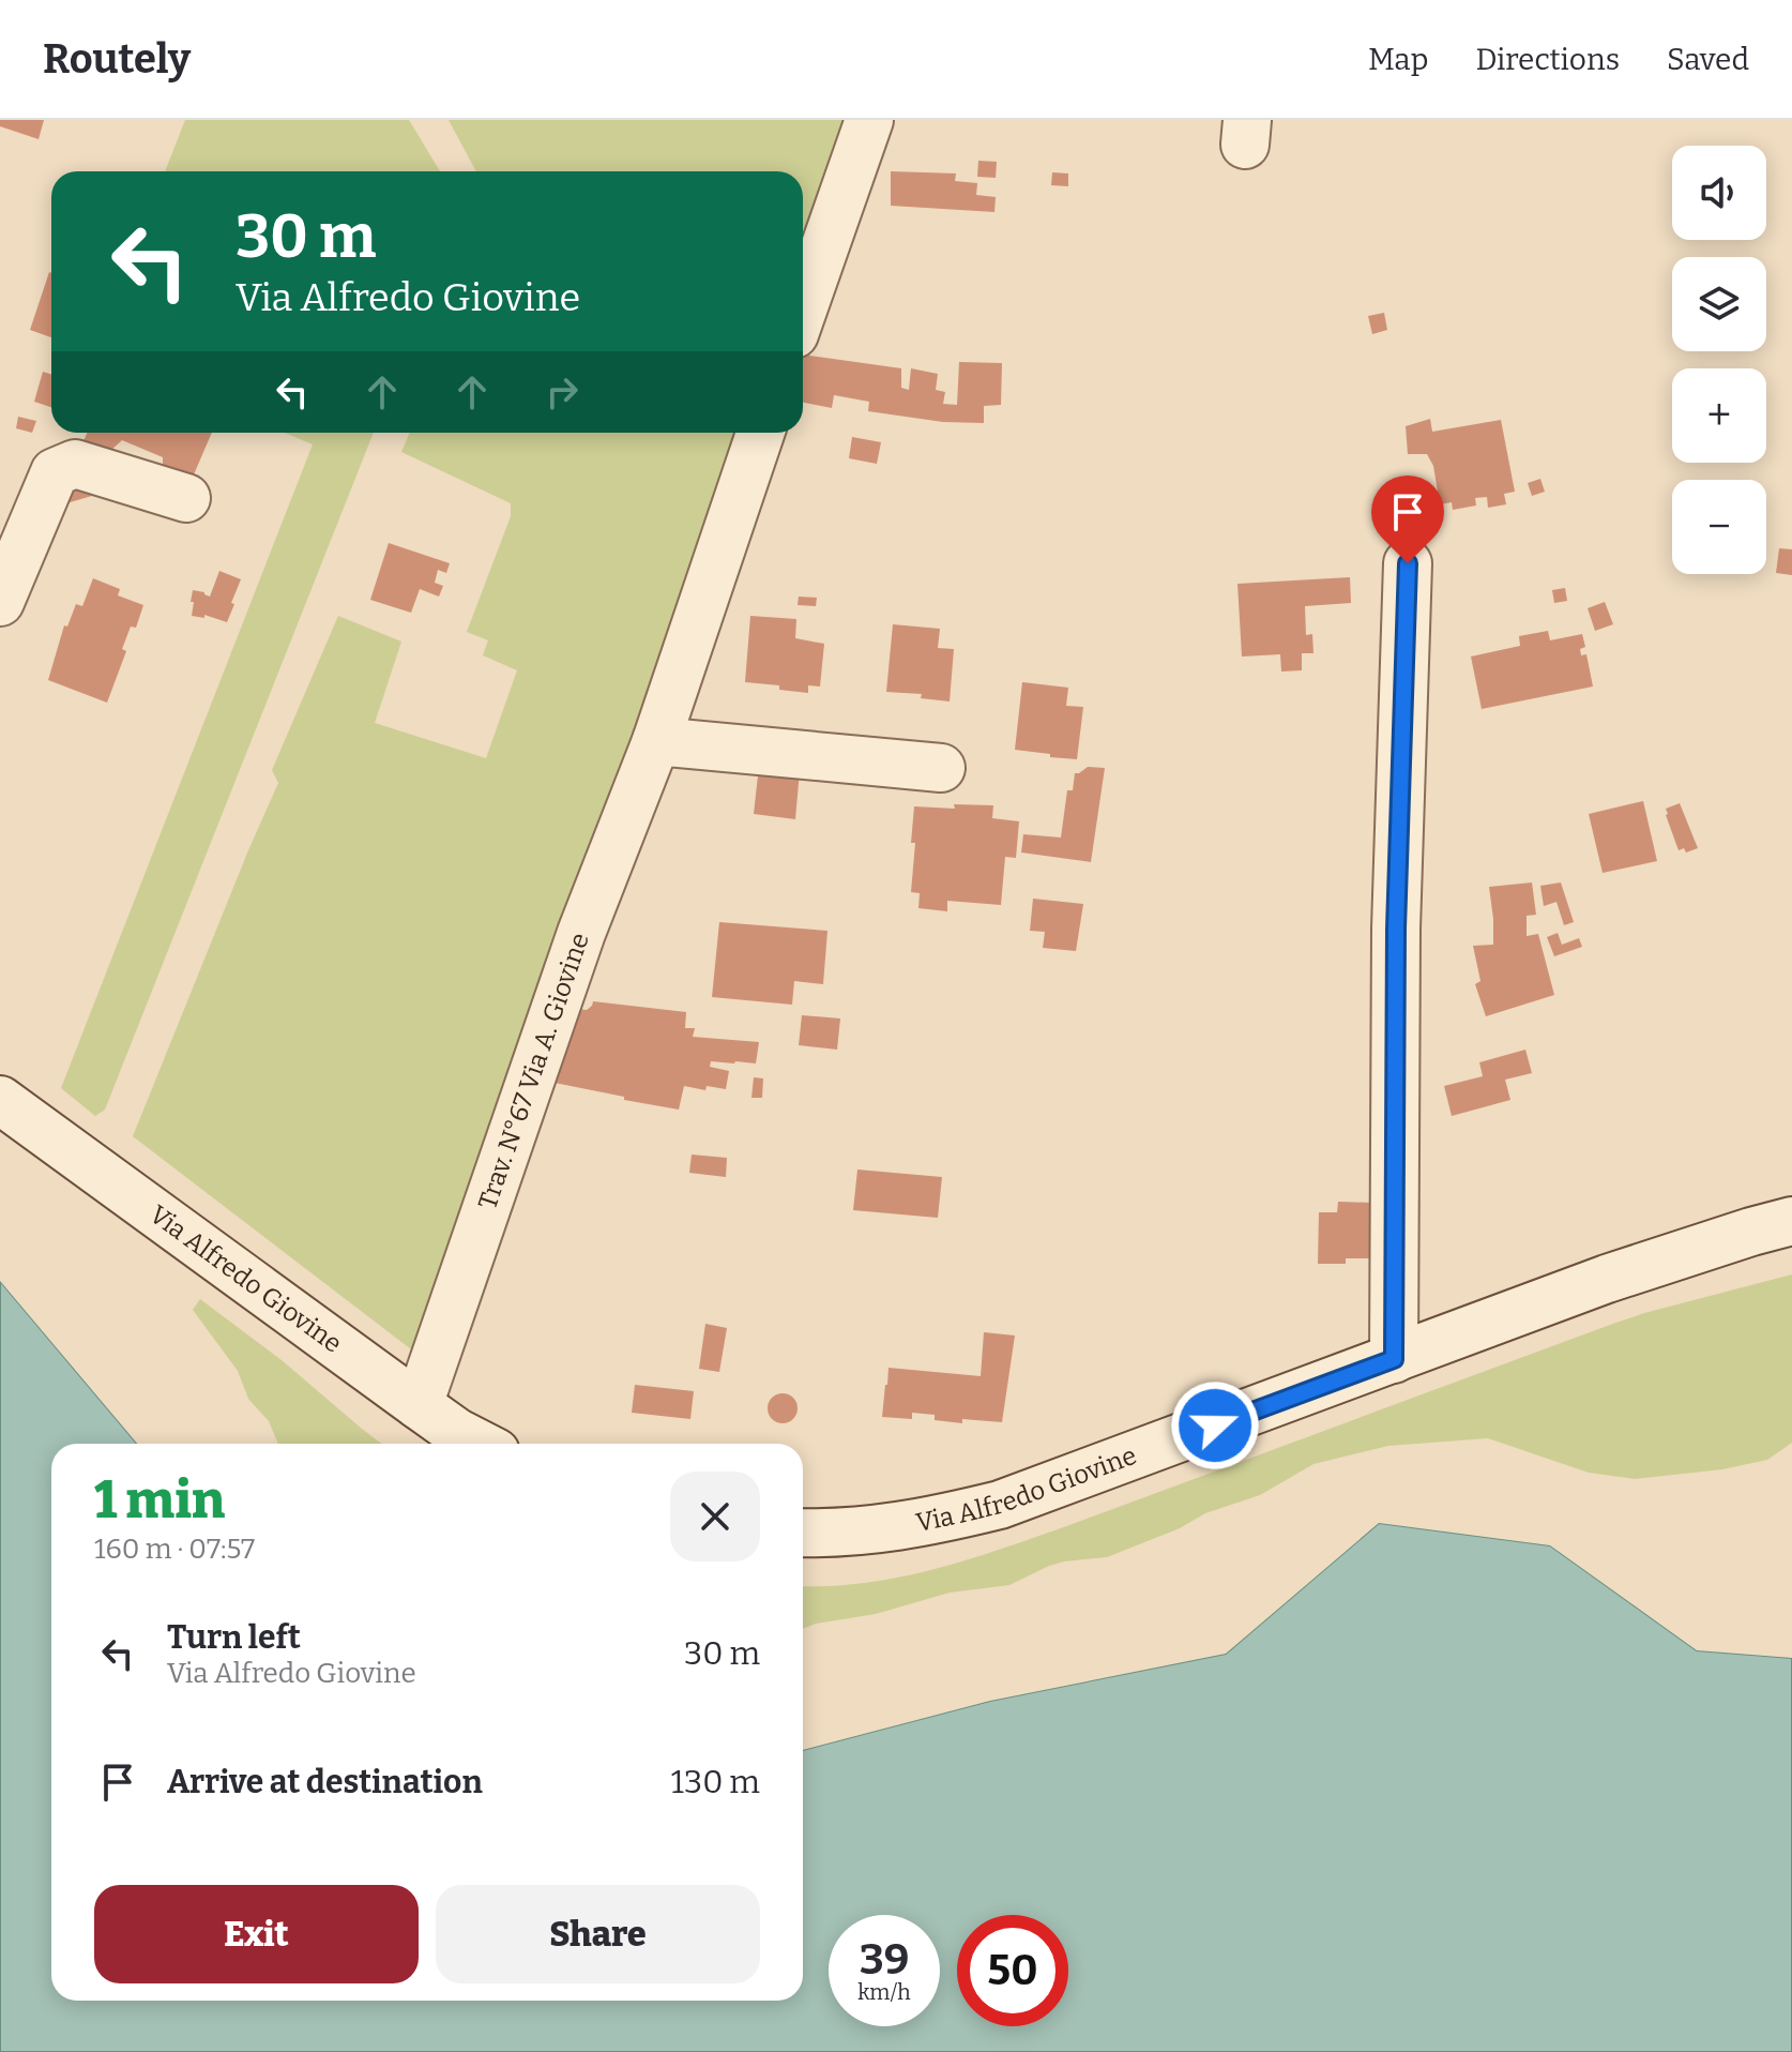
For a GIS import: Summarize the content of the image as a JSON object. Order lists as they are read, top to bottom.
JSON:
{
  "streets": {
    "street": ["Trav. N°67 Via A. Giovine", "Via Alfredo Giovine"]
  },
  "crossings": [
    ["Trav. N°67 Via A. Giovine", "Via Alfredo Giovine"]
  ],
  "page": {
    "header": "Routely",
    "nav": ["Map", "Directions", "Saved"],
    "map_buttons": ["+", "−"],
    "turn": ["30 m", "Via Alfredo Giovine"],
    "heading": ["1 min", "160 m · 07:57"],
    "list": [
      {
        "name": "Turn left",
        "note": "Via Alfredo Giovine",
        "value": "30 m"
      },
      {
        "name": "Arrive at destination",
        "value": "130 m"
      }
    ],
    "buttons": ["Exit", "Share"],
    "speed": "39 km/h",
    "limit": "50"
  }
}
